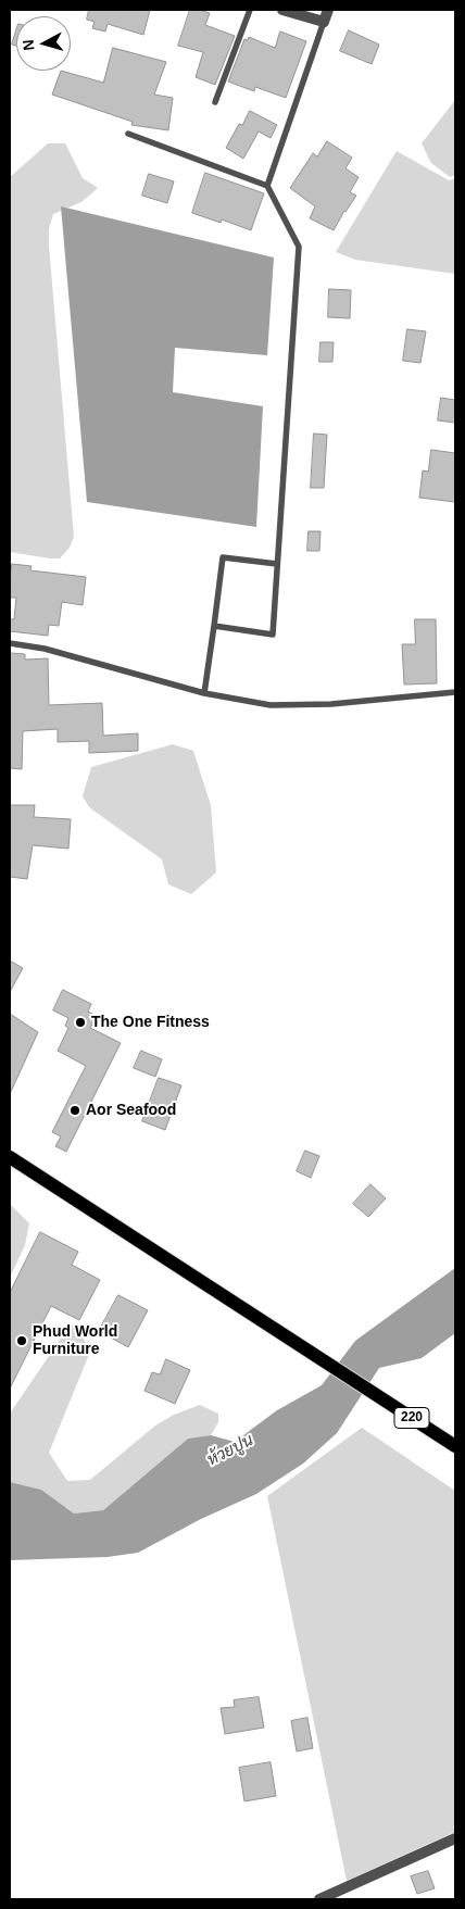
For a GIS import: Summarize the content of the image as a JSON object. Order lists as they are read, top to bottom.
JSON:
{
  "streets": {
    "main road": ["220"]
  },
  "water": ["ห้วยปูน"],
  "places": ["The One Fitness", "Aor Seafood", "Phud World Furniture"],
  "north": "left"
}
